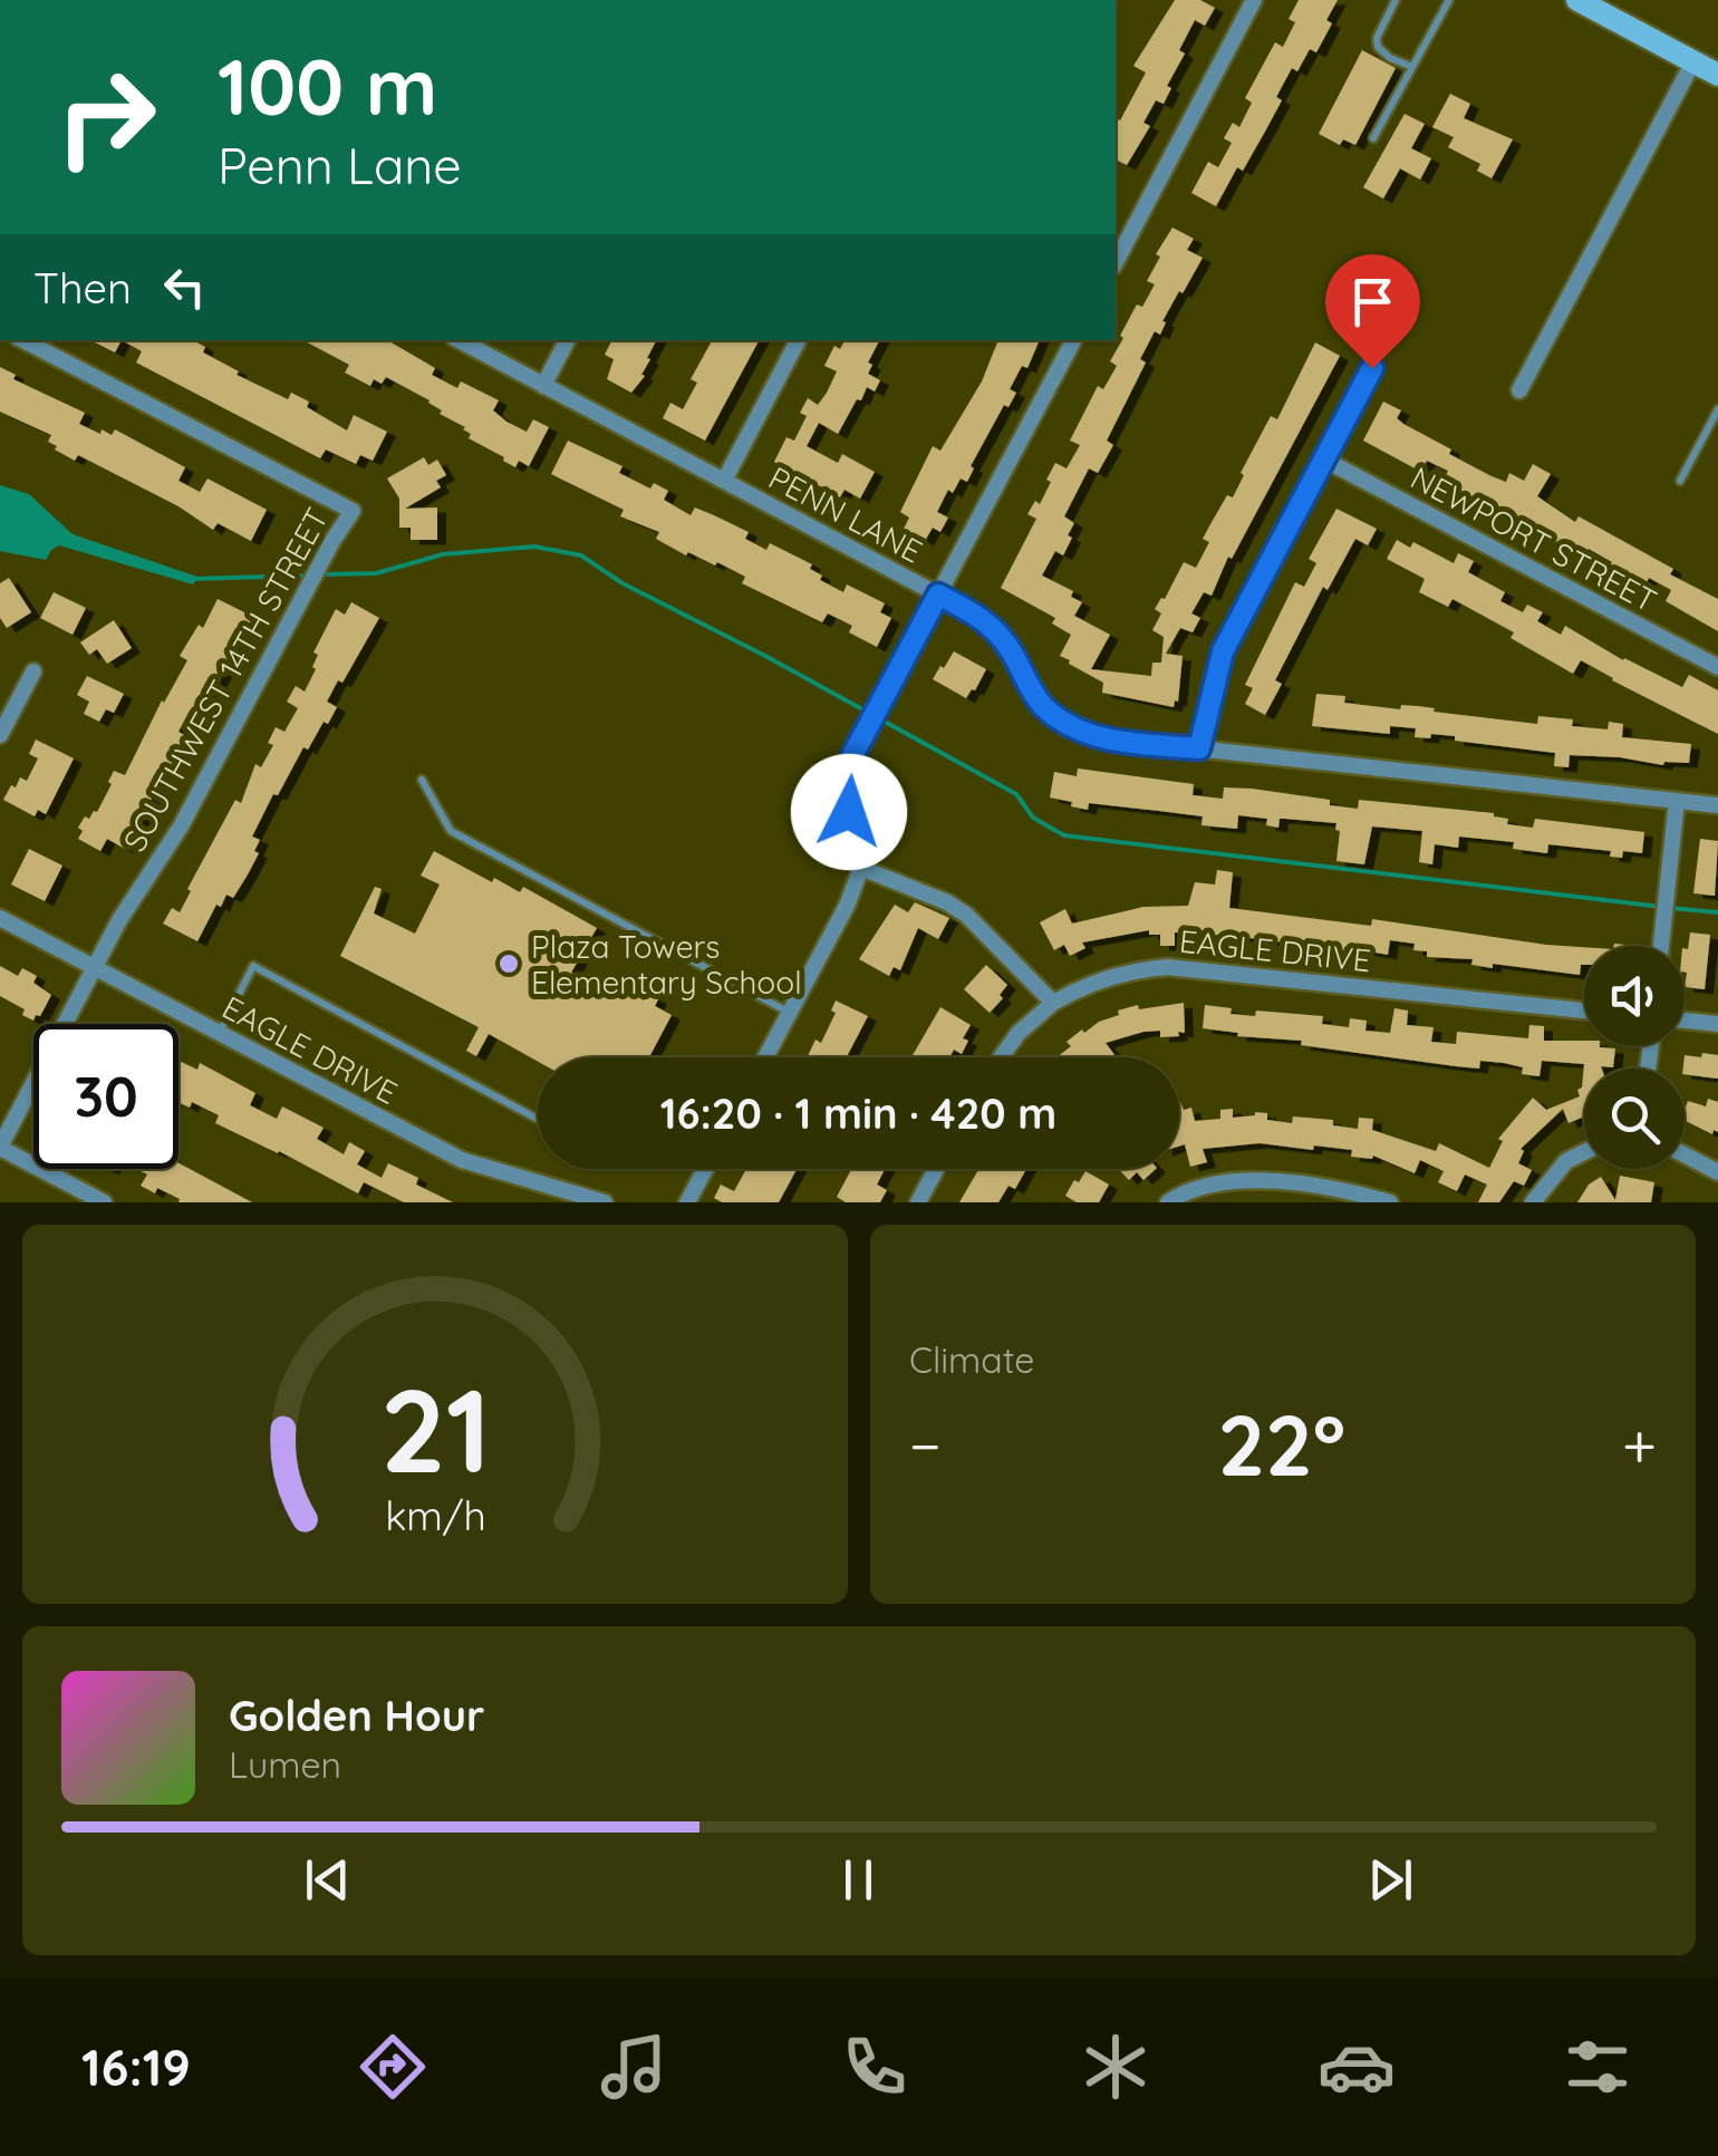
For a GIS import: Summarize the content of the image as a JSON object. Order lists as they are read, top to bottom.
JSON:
{
  "streets": {
    "street": [
      "PENN LANE",
      "NEWPORT STREET",
      "SOUTHWEST 14TH STREET",
      "EAGLE DRIVE"
    ]
  },
  "crossings": [
    ["SOUTHWEST 14TH STREET", "EAGLE DRIVE"]
  ],
  "places": ["Plaza Towers Elementary School"],
  "page": {
    "turn": ["100 m", "Penn Lane"],
    "then": "Then",
    "limit": "30",
    "trip": "16:20 · 1 min · 420 m",
    "tile": "Climate",
    "heat": ["−", "22°", "+"],
    "song": ["Golden Hour", "Lumen"],
    "tabs": "16:19",
    "gauge": ["21", "km/h"]
  }
}
